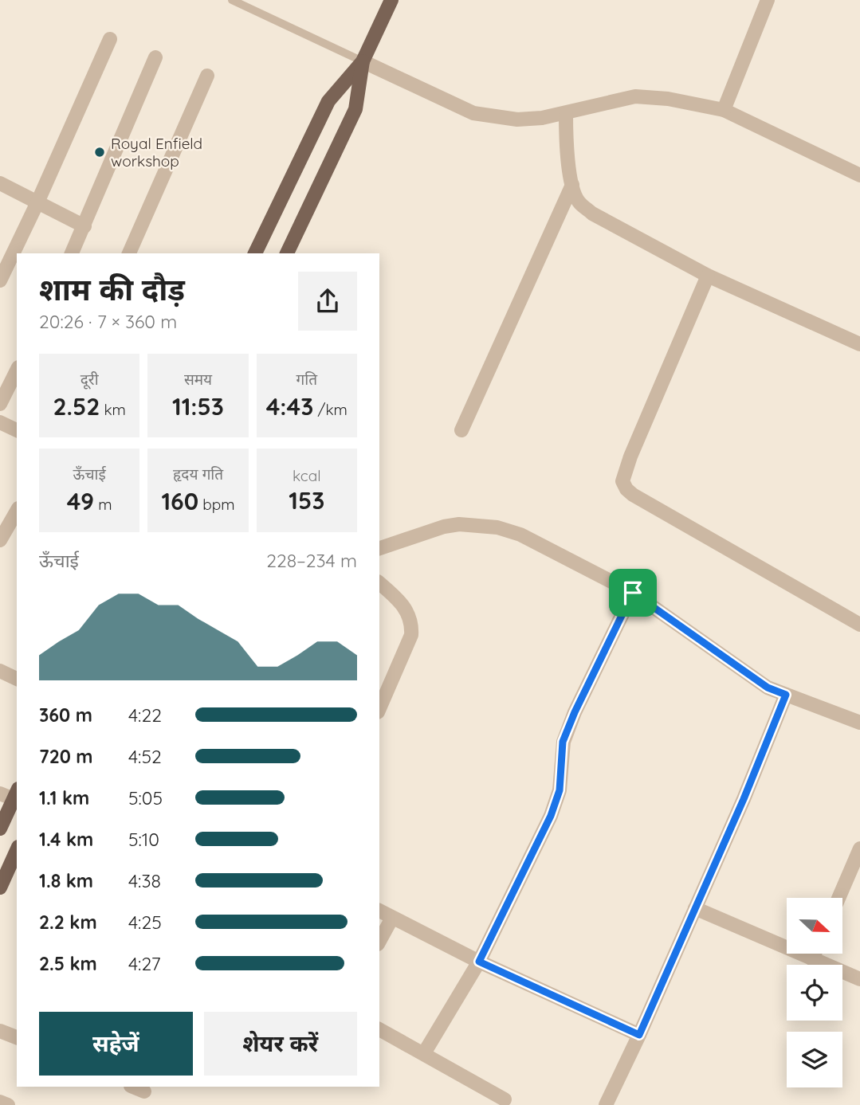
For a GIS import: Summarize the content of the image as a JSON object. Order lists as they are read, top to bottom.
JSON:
{
  "places": ["Royal Enfield workshop"],
  "north": "right",
  "page": {
    "heading": ["शाम की दौड़", "20:26 · 7 × 360 m"],
    "stats": [
      ["दूरी", "2.52 km"],
      ["समय", "11:53"],
      ["गति", "4:43 /km"],
      ["ऊँचाई", "49 m"],
      ["हृदय गति", "160 bpm"],
      ["kcal", "153"]
    ],
    "chart": ["ऊँचाई", "228–234 m"],
    "list": [
      {
        "name": "360 m",
        "note": "4:22"
      },
      {
        "name": "720 m",
        "note": "4:52"
      },
      {
        "name": "1.1 km",
        "note": "5:05"
      },
      {
        "name": "1.4 km",
        "note": "5:10"
      },
      {
        "name": "1.8 km",
        "note": "4:38"
      },
      {
        "name": "2.2 km",
        "note": "4:25"
      },
      {
        "name": "2.5 km",
        "note": "4:27"
      }
    ],
    "buttons": ["सहेजें", "शेयर करें"]
  }
}
